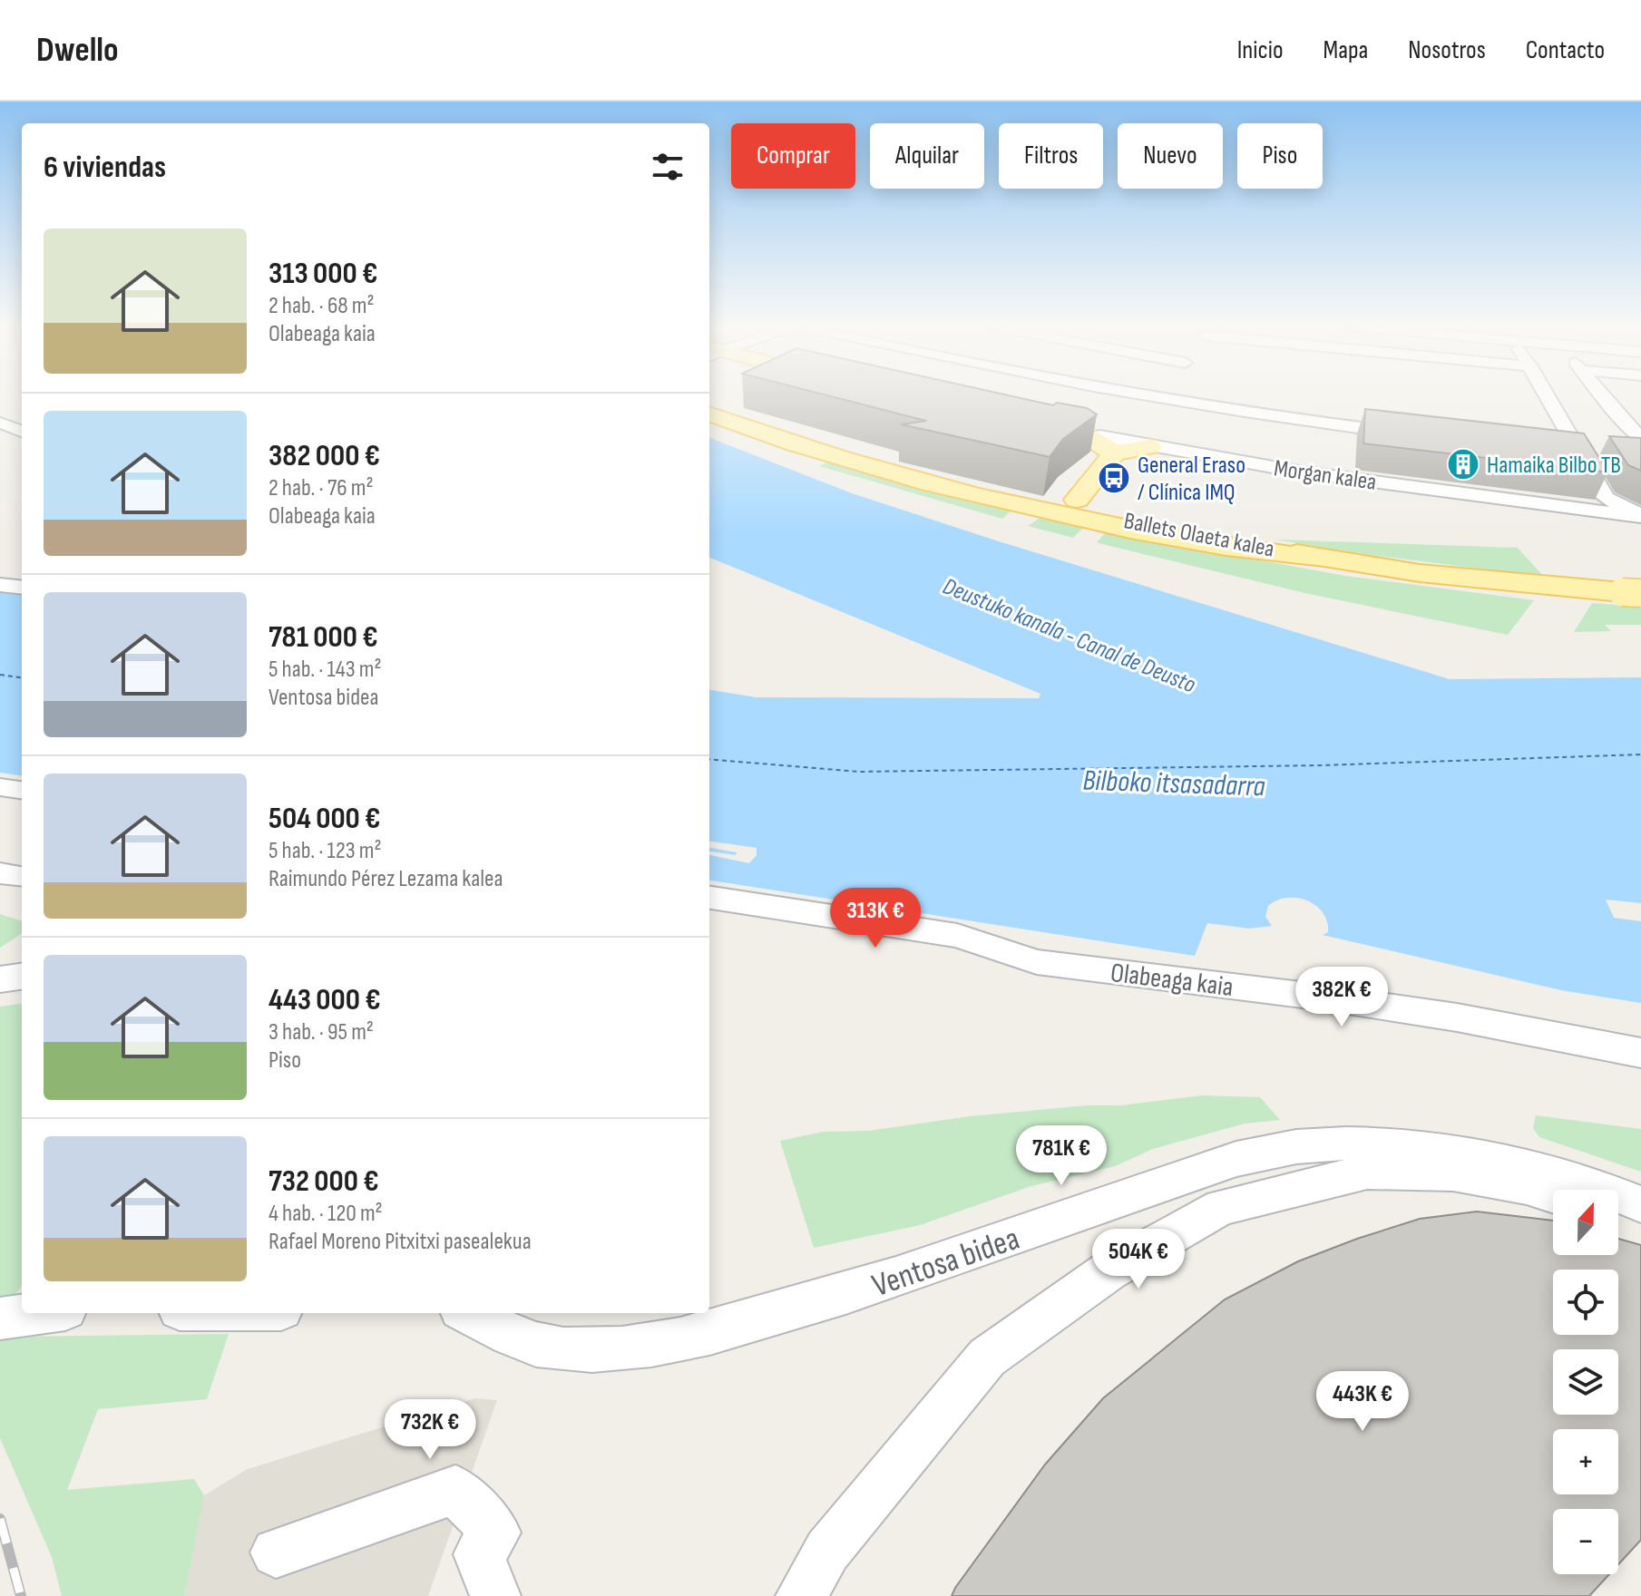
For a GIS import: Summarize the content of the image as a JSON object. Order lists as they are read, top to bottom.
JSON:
{
  "streets": {
    "main road": ["Ballets Olaeta kalea"],
    "street": ["Morgan kalea", "Olabeaga kaia", "Ventosa bidea"]
  },
  "water": ["Deustuko kanala - Canal de Deusto", "Bilboko itsasadarra"],
  "places": {
    "building": ["Hamaika Bilbo TB"],
    "bus stop": ["General Eraso / Clínica IMQ"]
  },
  "north": "top",
  "page": {
    "header": "Dwello",
    "nav": [
      "Inicio",
      "Mapa",
      "Nosotros",
      "Contacto"
    ],
    "chip": [
      "Comprar",
      "Alquilar",
      "Filtros",
      "Nuevo",
      "Piso"
    ],
    "heading": "6 viviendas",
    "list": [
      {
        "name": "313 000 €",
        "note": "2 hab. · 68 m² · Olabeaga kaia"
      },
      {
        "name": "382 000 €",
        "note": "2 hab. · 76 m² · Olabeaga kaia"
      },
      {
        "name": "781 000 €",
        "note": "5 hab. · 143 m² · Ventosa bidea"
      },
      {
        "name": "504 000 €",
        "note": "5 hab. · 123 m² · Raimundo Pérez Lezama kalea"
      },
      {
        "name": "443 000 €",
        "note": "3 hab. · 95 m² · Piso"
      },
      {
        "name": "732 000 €",
        "note": "4 hab. · 120 m² · Rafael Moreno Pitxitxi pasealekua"
      }
    ],
    "price": [
      "313K €",
      "382K €",
      "781K €",
      "504K €",
      "443K €",
      "732K €"
    ],
    "map_buttons": ["+", "−"]
  }
}
